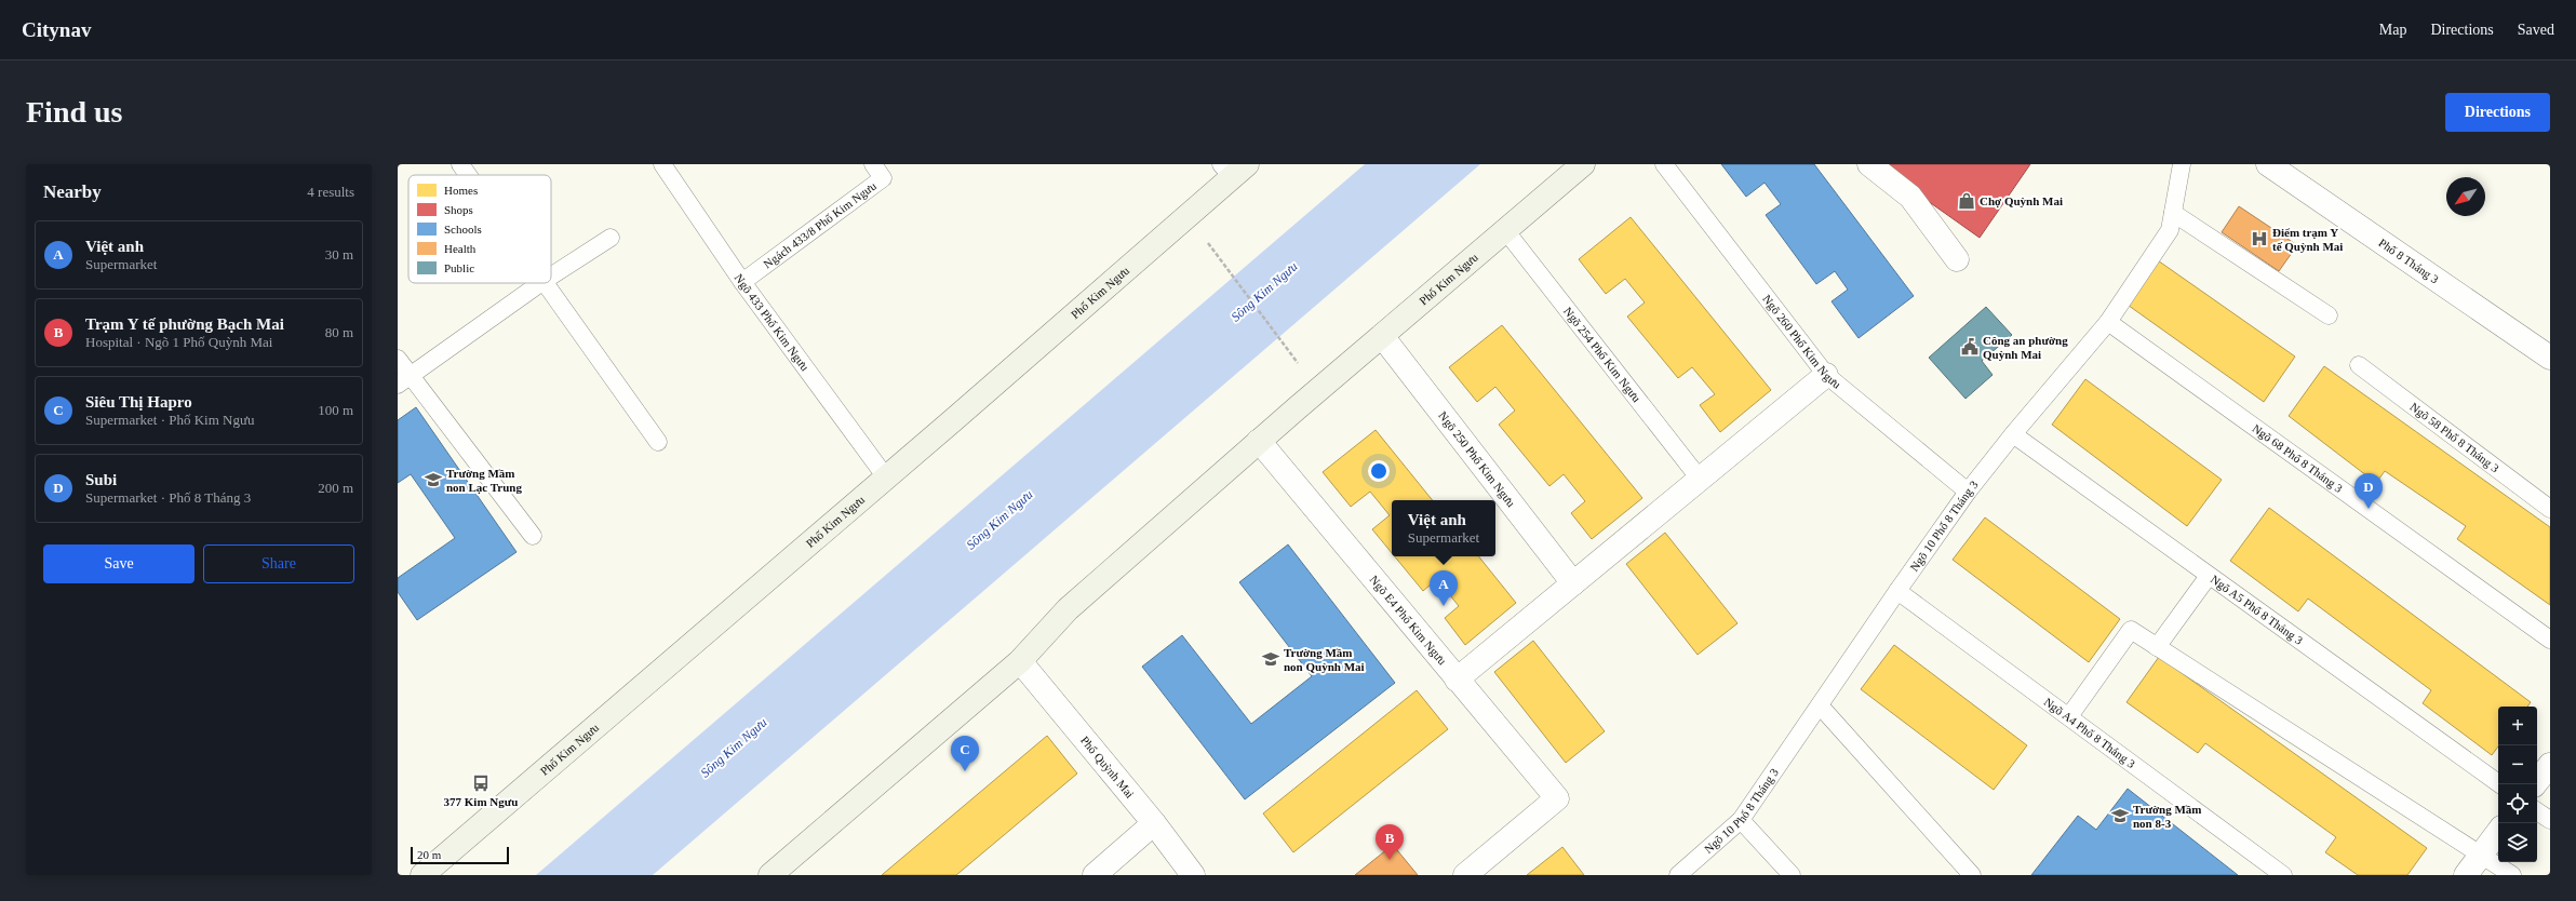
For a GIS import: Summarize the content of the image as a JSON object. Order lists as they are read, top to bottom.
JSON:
{
  "streets": {
    "main road": ["Phố Kim Ngưu"],
    "street": [
      "Phố 8 Tháng 3",
      "Ngõ 250 Phố Kim Ngưu",
      "Ngõ E4 Phố Kim Ngưu",
      "Phố Quỳnh Mai"
    ],
    "lane": [
      "Ngách 433/8 Phố Kim Ngưu",
      "Ngõ 433 Phố Kim Ngưu",
      "Ngõ 260 Phố Kim Ngưu",
      "Ngõ 254 Phố Kim Ngưu",
      "Ngõ 58 Phố 8 Tháng 3",
      "Ngõ 68 Phố 8 Tháng 3",
      "Ngõ 10 Phố 8 Tháng 3",
      "Ngõ A5 Phố 8 Tháng 3",
      "Ngõ A4 Phố 8 Tháng 3"
    ]
  },
  "crossings": [
    ["Ngách 433/8 Phố Kim Ngưu", "Ngõ 433 Phố Kim Ngưu"],
    ["Phố Kim Ngưu", "Ngõ 433 Phố Kim Ngưu"],
    ["Phố Kim Ngưu", "Ngõ 254 Phố Kim Ngưu"],
    ["Phố Kim Ngưu", "Ngõ 250 Phố Kim Ngưu"],
    ["Phố Kim Ngưu", "Ngõ E4 Phố Kim Ngưu"],
    ["Phố Kim Ngưu", "Phố Quỳnh Mai"],
    ["Ngõ 260 Phố Kim Ngưu", "Ngõ 10 Phố 8 Tháng 3"],
    ["Ngõ 68 Phố 8 Tháng 3", "Ngõ 10 Phố 8 Tháng 3"],
    ["Ngõ 10 Phố 8 Tháng 3", "Ngõ A5 Phố 8 Tháng 3"],
    ["Ngõ 10 Phố 8 Tháng 3", "Ngõ A4 Phố 8 Tháng 3"]
  ],
  "water": ["Sông Kim Ngưu"],
  "places": {
    "shop": ["Chợ Quỳnh Mai"],
    "hospital": ["Điểm trạm Y tế Quỳnh Mai"],
    "public building": ["Công an phường Quỳnh Mai"],
    "school or university": ["Trường Mầm non Lạc Trung", "Trường Mầm non Quỳnh Mai", "Trường Mầm non 8-3"],
    "bus stop": ["377 Kim Ngưu"]
  },
  "legend": [
    "Homes",
    "Shops",
    "Schools",
    "Health",
    "Public"
  ],
  "scale_bar": "20 m",
  "north": "bottom left",
  "page": {
    "header": "Citynav",
    "nav": ["Map", "Directions", "Saved"],
    "buttons": [
      "Directions",
      ["Save", "Share"]
    ],
    "title": "Find us",
    "heading": ["Nearby", "4 results"],
    "list": [
      {
        "mark": "A",
        "name": "Việt anh",
        "note": "Supermarket",
        "value": "30 m"
      },
      {
        "mark": "B",
        "name": "Trạm Y tế phường Bạch Mai",
        "note": "Hospital · Ngõ 1 Phố Quỳnh Mai",
        "value": "80 m"
      },
      {
        "mark": "C",
        "name": "Siêu Thị Hapro",
        "note": "Supermarket · Phố Kim Ngưu",
        "value": "100 m"
      },
      {
        "mark": "D",
        "name": "Subi",
        "note": "Supermarket · Phố 8 Tháng 3",
        "value": "200 m"
      }
    ],
    "pins": [
      "D",
      "A",
      "C",
      "B"
    ],
    "popup": ["Việt anh", "Supermarket"],
    "map_buttons": ["+", "−"],
    "scale": "20 m"
  }
}
